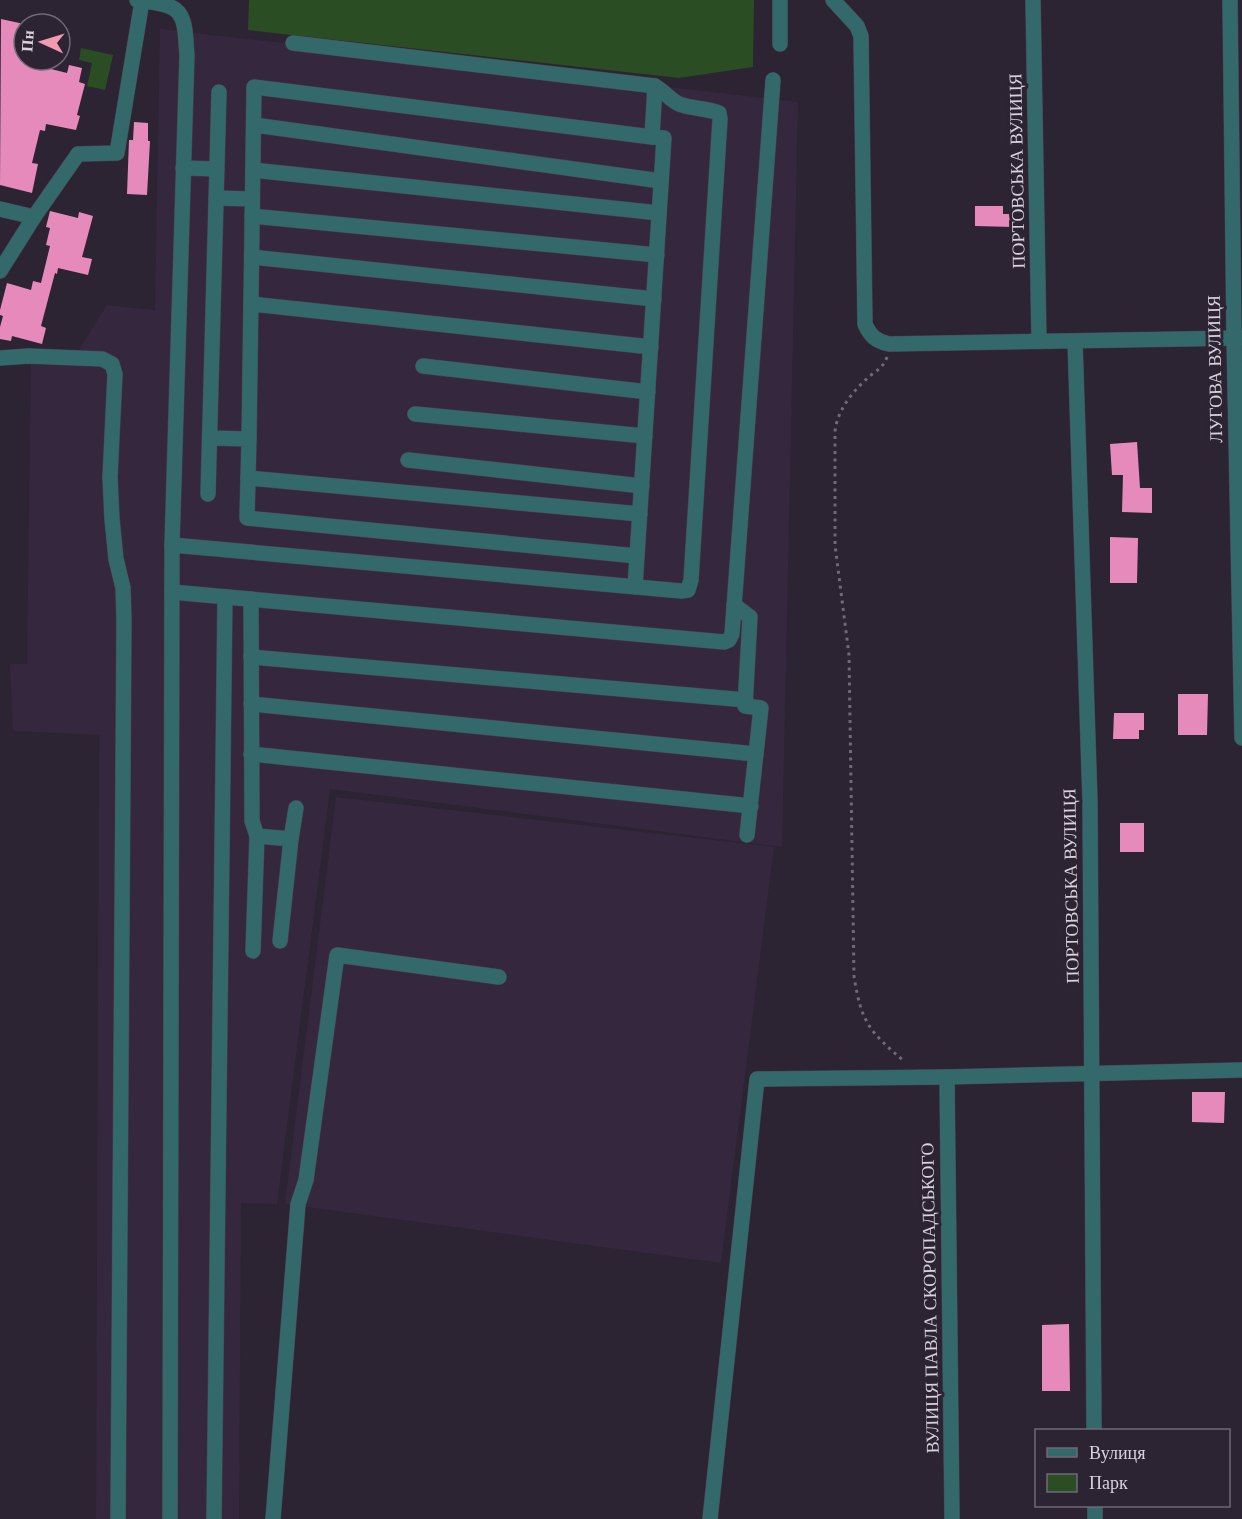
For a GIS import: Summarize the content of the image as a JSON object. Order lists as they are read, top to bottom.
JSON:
{
  "streets": {
    "street": ["ПОРТОВСЬКА ВУЛИЦЯ", "ЛУГОВА ВУЛИЦЯ", "ВУЛИЦЯ ПАВЛА СКОРОПАДСЬКОГО"]
  },
  "legend": ["Вулиця", "Парк"],
  "north": "left"
}
